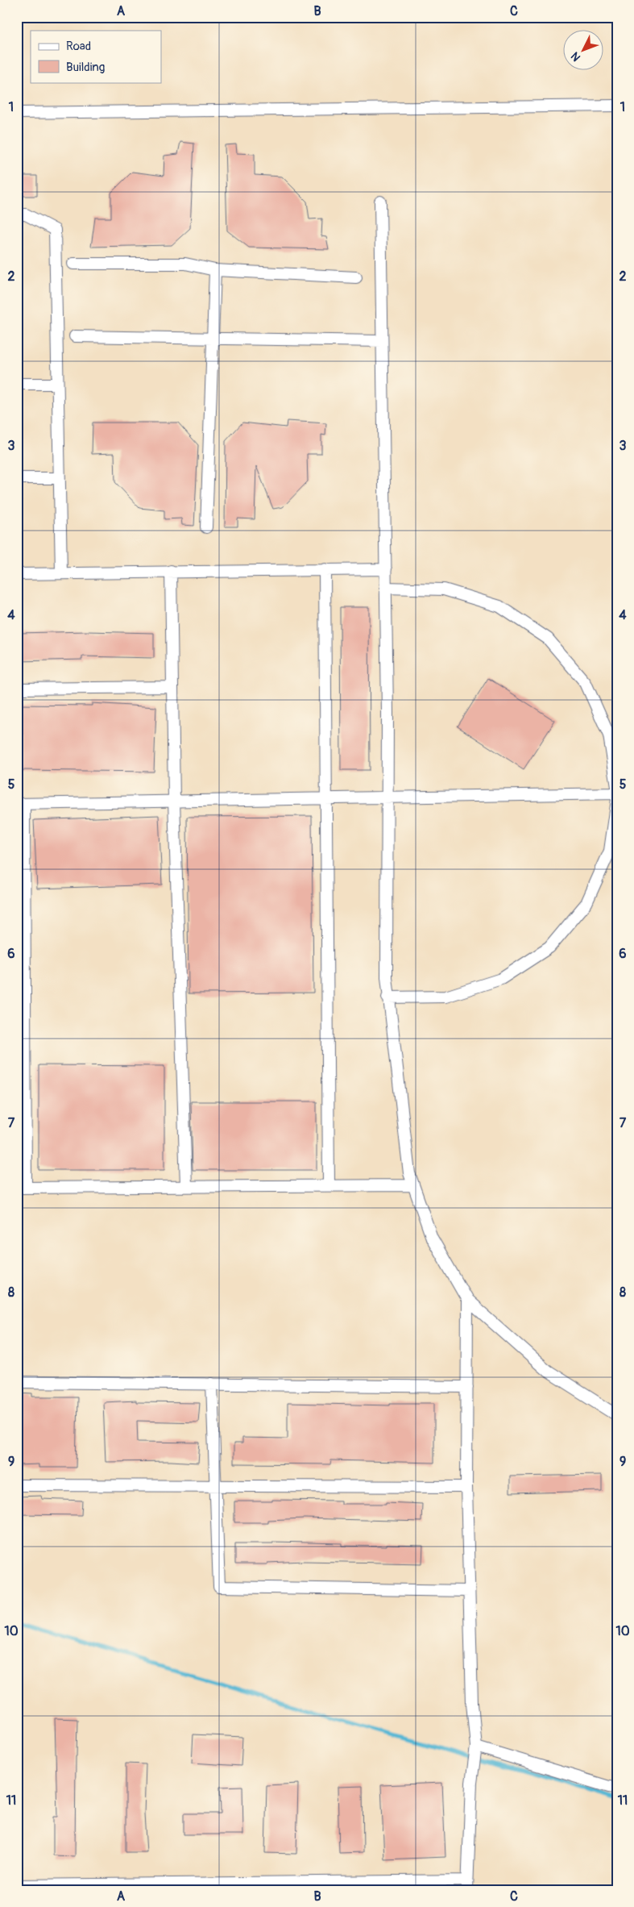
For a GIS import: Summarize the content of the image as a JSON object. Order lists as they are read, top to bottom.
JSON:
{
  "legend": ["Road", "Building"],
  "north": "bottom left",
  "grid": {
    "columns": ["A", "B", "C"],
    "rows": [
      "1",
      "2",
      "3",
      "4",
      "5",
      "6",
      "7",
      "8",
      "9",
      "10",
      "11"
    ]
  }
}
